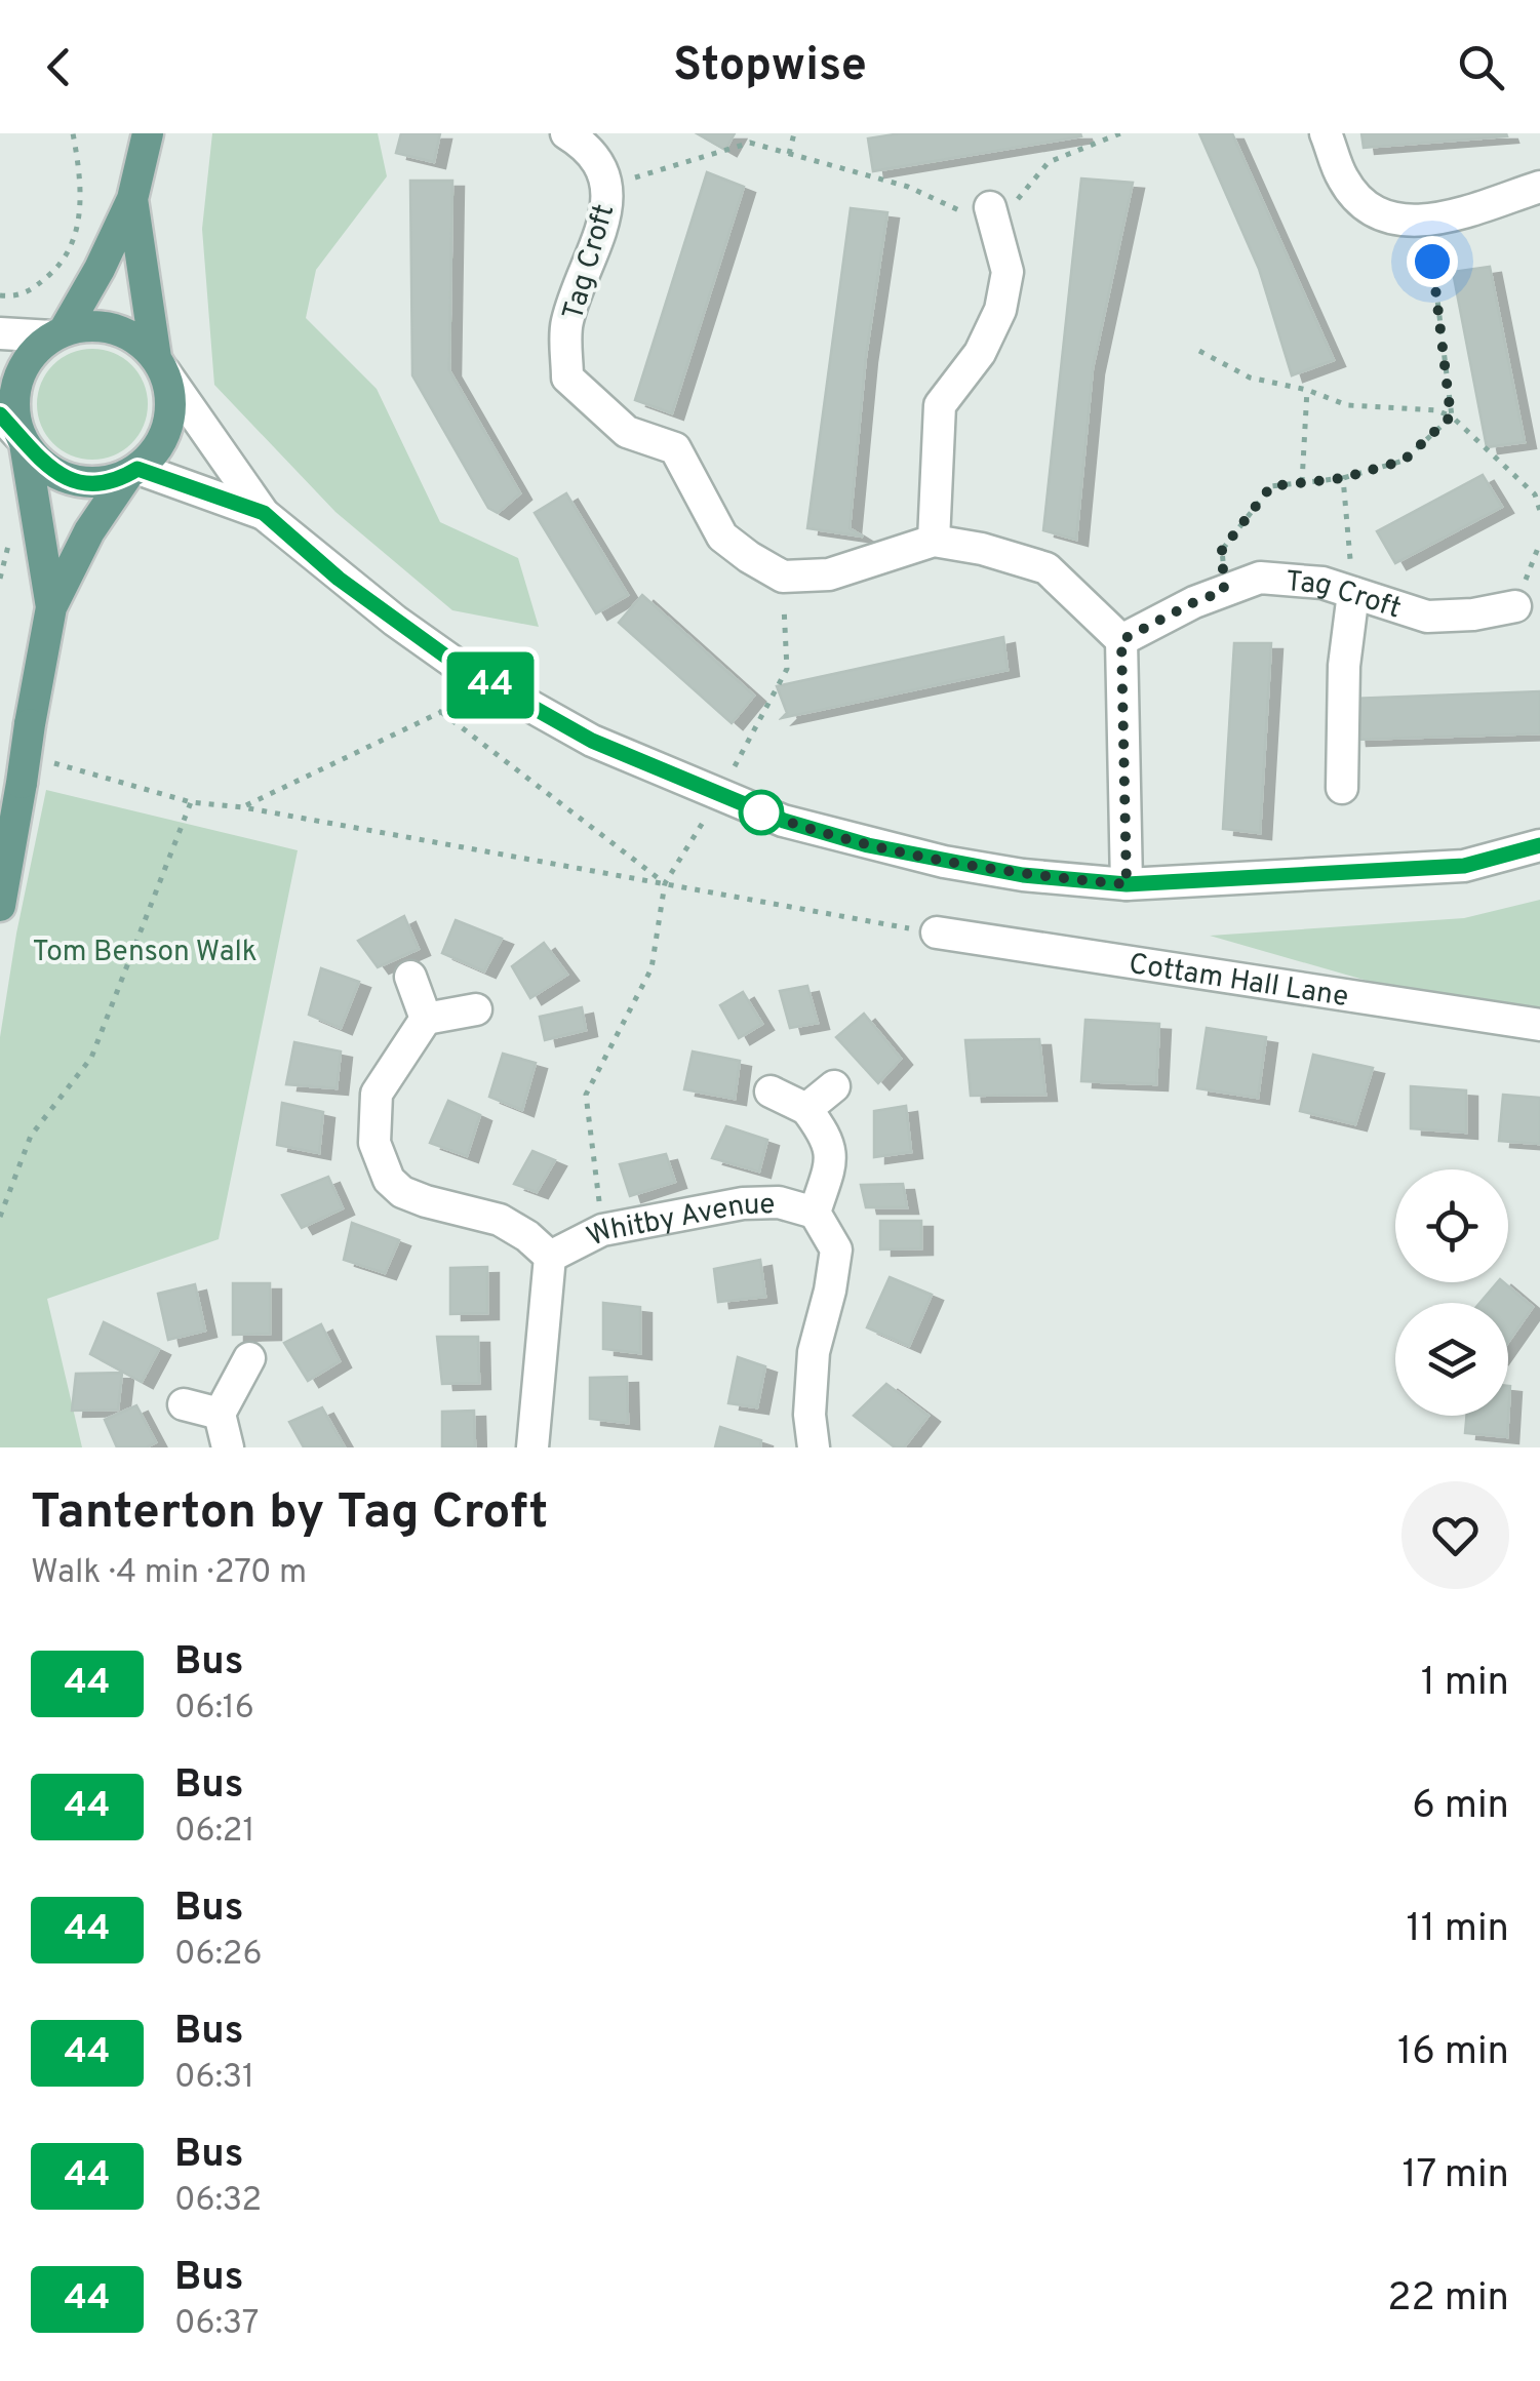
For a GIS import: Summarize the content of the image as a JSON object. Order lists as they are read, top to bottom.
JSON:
{
  "streets": {
    "street": ["Tag Croft", "Cottam Hall Lane", "Whitby Avenue"]
  },
  "parks": ["Tom Benson Walk"],
  "lines": ["bus line 44"],
  "page": {
    "header": "Stopwise",
    "on_map": "44",
    "heading": ["Tanterton by Tag Croft", "Walk · 4 min · 270 m"],
    "list": [
      {
        "mark": "44",
        "name": "Bus",
        "note": "06:16",
        "value": "1 min"
      },
      {
        "mark": "44",
        "name": "Bus",
        "note": "06:21",
        "value": "6 min"
      },
      {
        "mark": "44",
        "name": "Bus",
        "note": "06:26",
        "value": "11 min"
      },
      {
        "mark": "44",
        "name": "Bus",
        "note": "06:31",
        "value": "16 min"
      },
      {
        "mark": "44",
        "name": "Bus",
        "note": "06:32",
        "value": "17 min"
      },
      {
        "mark": "44",
        "name": "Bus",
        "note": "06:37",
        "value": "22 min"
      }
    ]
  }
}
